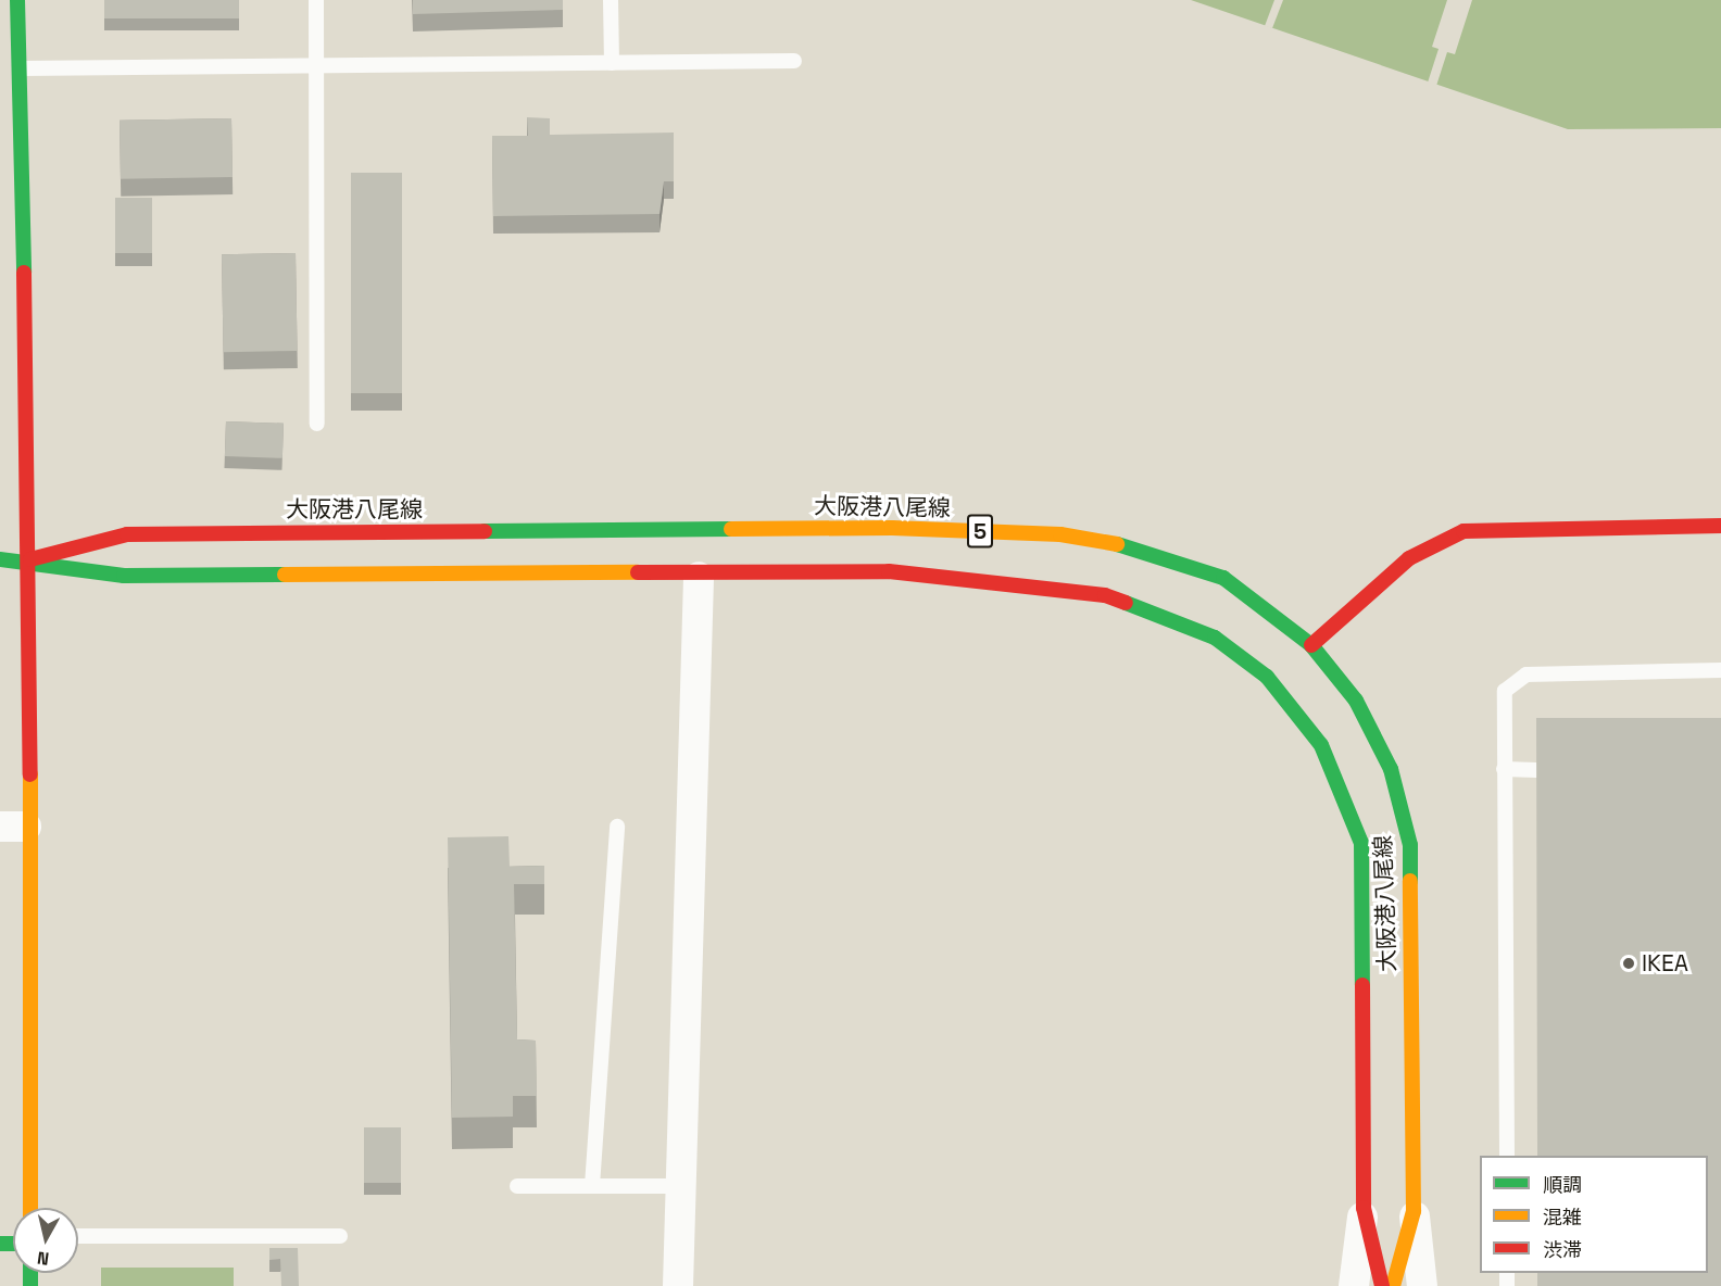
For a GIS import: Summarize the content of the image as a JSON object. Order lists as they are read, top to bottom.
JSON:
{
  "streets": {
    "main road": ["大阪港八尾線", "5"]
  },
  "places": ["IKEA"],
  "legend": ["順調", "混雑", "渋滞"],
  "north": "bottom"
}
